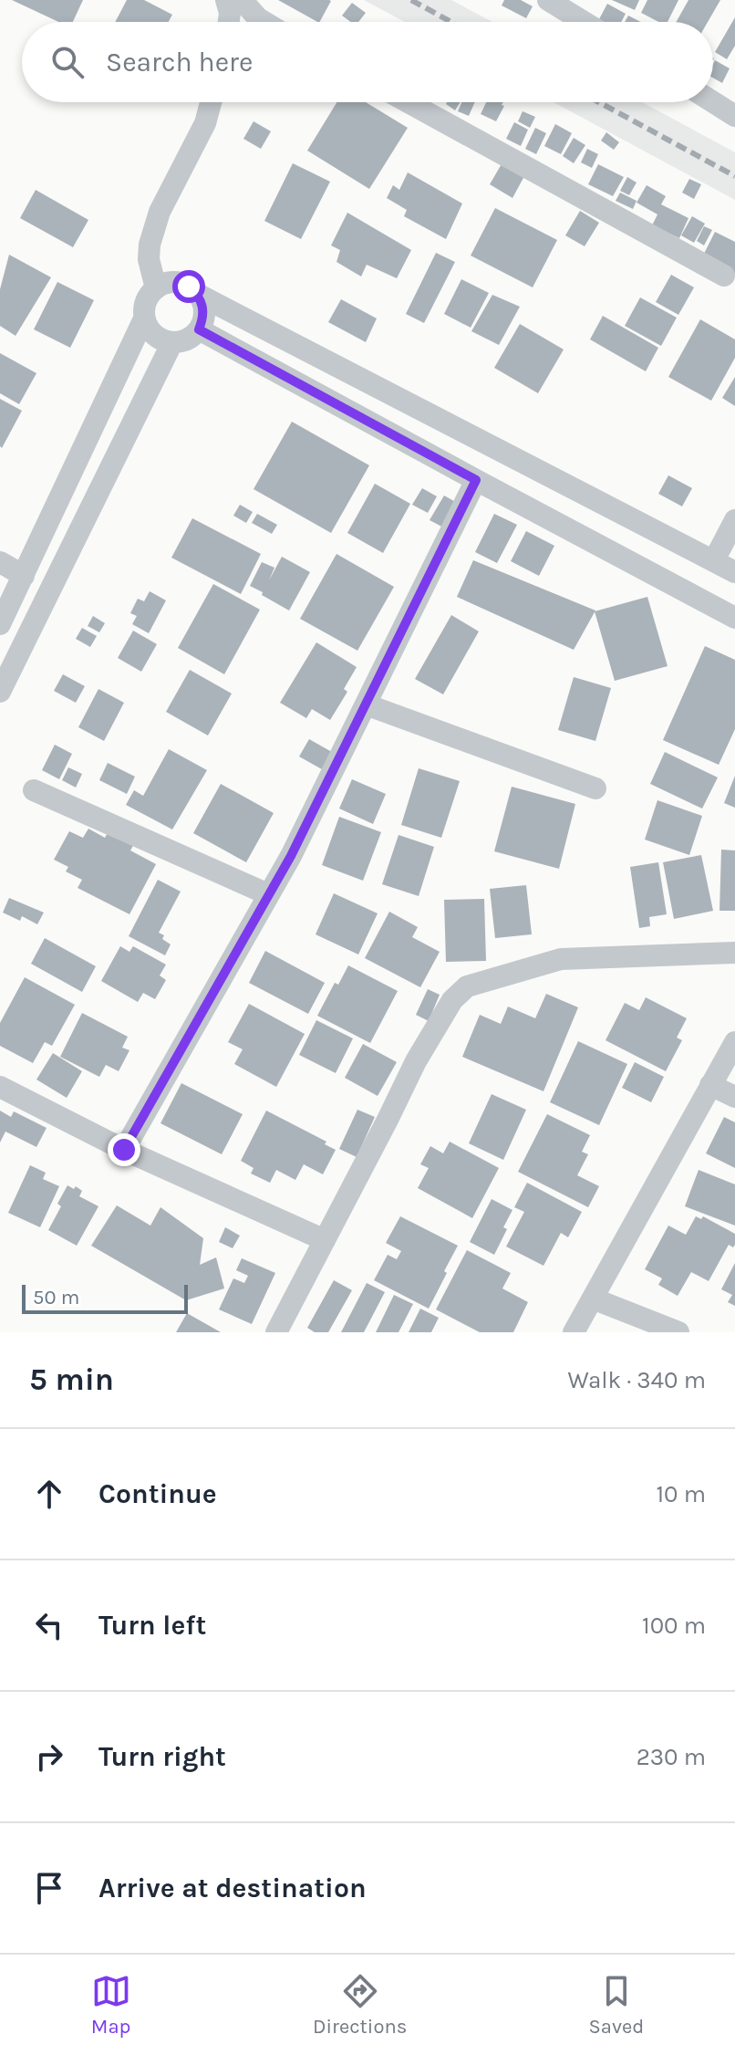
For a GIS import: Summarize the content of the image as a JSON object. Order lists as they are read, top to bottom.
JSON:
{
  "scale_bar": "50 m",
  "page": {
    "search": "Search here",
    "scale": "50 m",
    "heading": ["5 min", "Walk · 340 m"],
    "list": [
      ["Continue", "10 m"],
      ["Turn left", "100 m"],
      ["Turn right", "230 m"],
      "Arrive at destination"
    ],
    "nav": ["Map", "Directions", "Saved"]
  }
}
